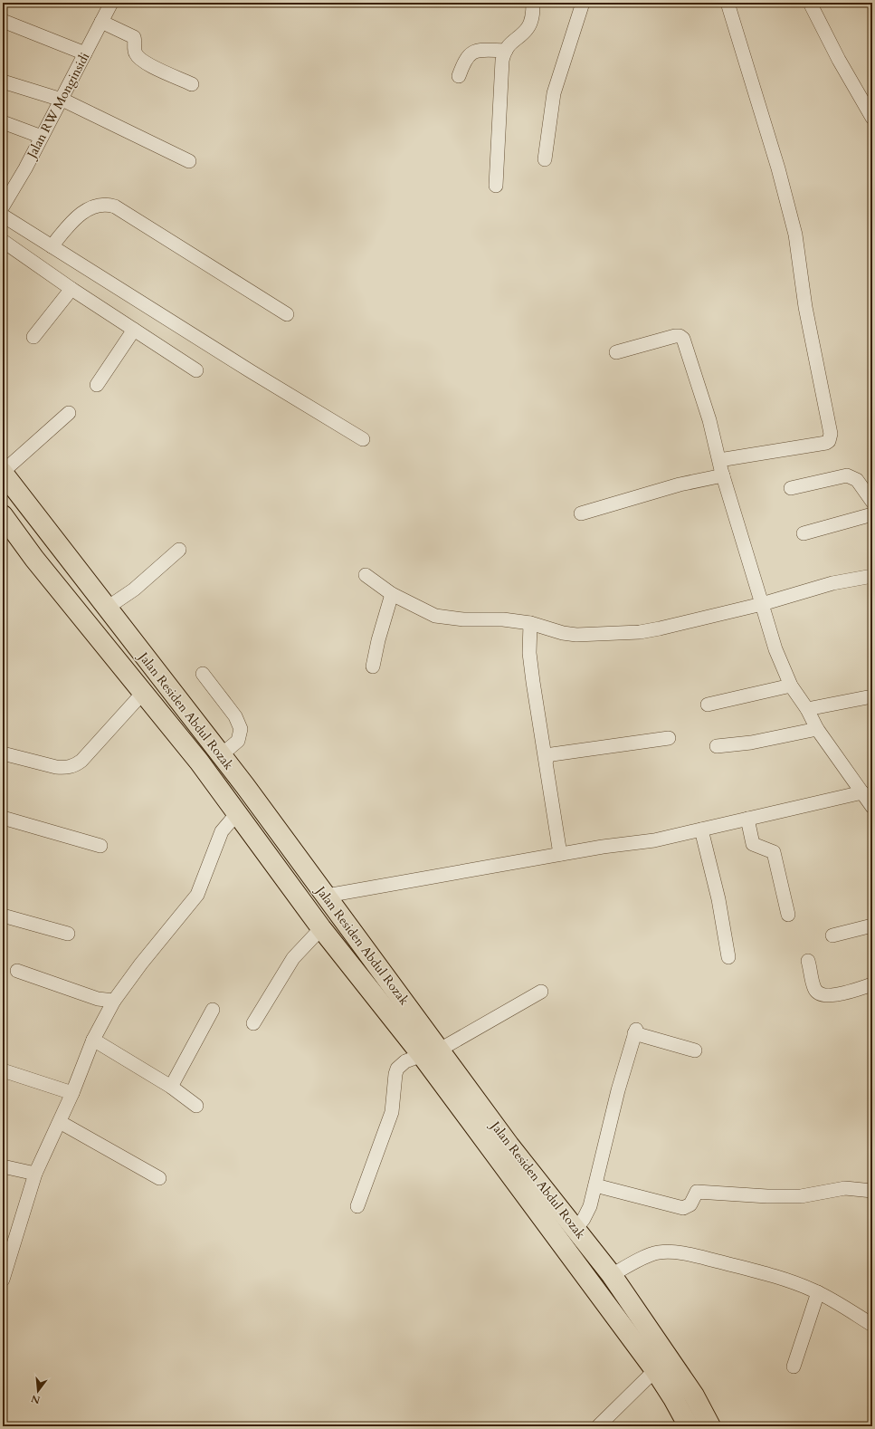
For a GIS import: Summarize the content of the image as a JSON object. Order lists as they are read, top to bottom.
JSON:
{
  "streets": {
    "highway": ["Jalan Residen Abdul Rozak"],
    "street": ["Jalan RW Monginsidi"]
  },
  "north": "bottom"
}
